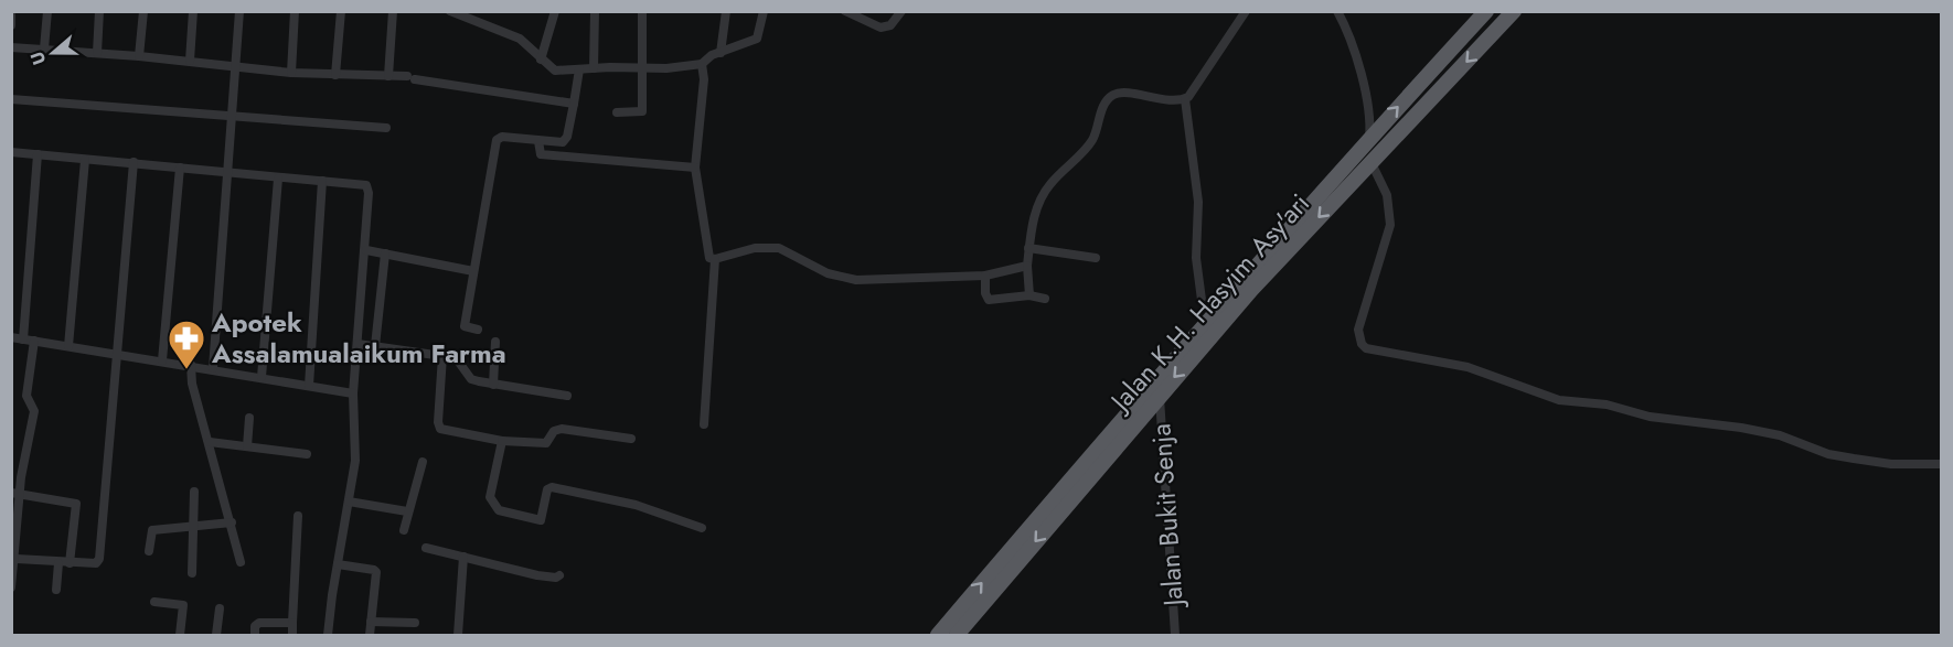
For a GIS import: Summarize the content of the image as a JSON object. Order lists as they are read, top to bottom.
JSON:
{
  "streets": {
    "highway": ["Jalan K.H. Hasyim Asy'ari"],
    "street": ["Jalan Bukit Senja"]
  },
  "crossings": [
    ["Jalan K.H. Hasyim Asy'ari", "Jalan Bukit Senja"]
  ],
  "places": {
    "pharmacy": ["Apotek Assalamualaikum Farma"]
  },
  "north": "left"
}
